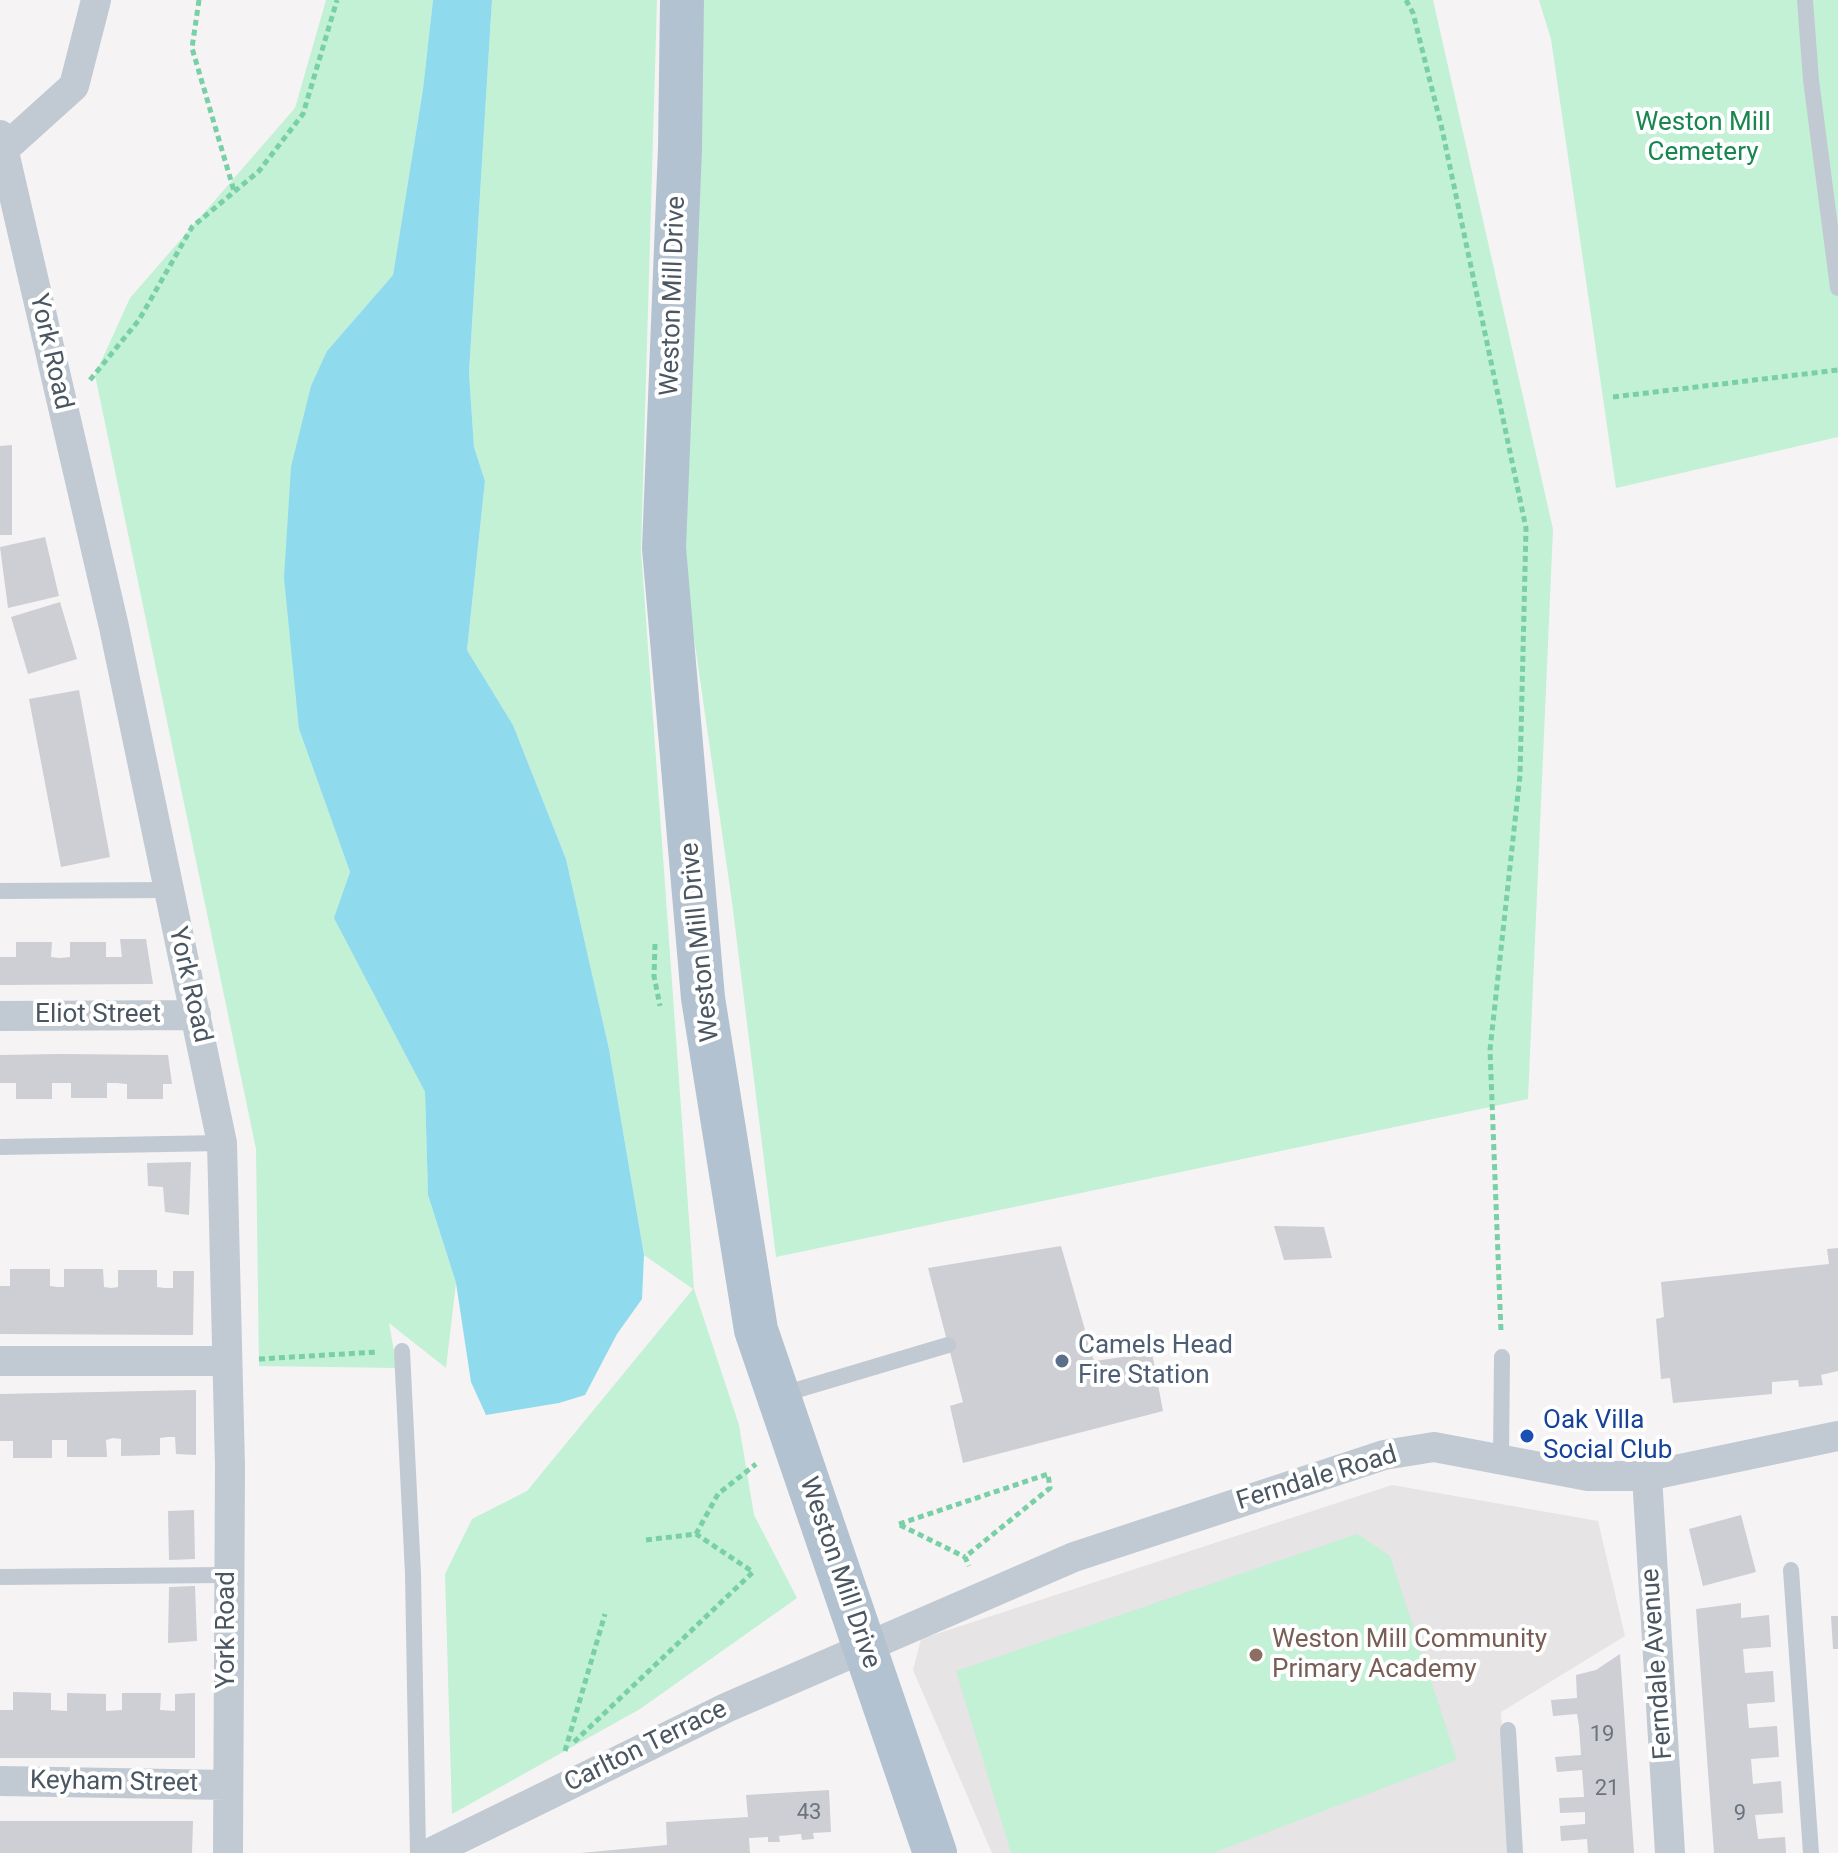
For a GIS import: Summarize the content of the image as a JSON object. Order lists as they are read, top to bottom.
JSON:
{
  "streets": {
    "main road": ["Weston Mill Drive"],
    "street": [
      "York Road",
      "Eliot Street",
      "Ferndale Road",
      "Ferndale Avenue",
      "Carlton Terrace",
      "Keyham Street"
    ]
  },
  "crossings": [
    ["Weston Mill Drive", "Ferndale Road"],
    ["Weston Mill Drive", "Carlton Terrace"],
    ["York Road", "Eliot Street"],
    ["York Road", "Keyham Street"],
    ["Ferndale Road", "Ferndale Avenue"],
    ["Ferndale Road", "Carlton Terrace"]
  ],
  "parks": ["Weston Mill Cemetery"],
  "places": ["Camels Head Fire Station", "Oak Villa Social Club", "Weston Mill Community Primary Academy"],
  "house_numbers": [
    "19",
    "21",
    "43",
    "9"
  ]
}
